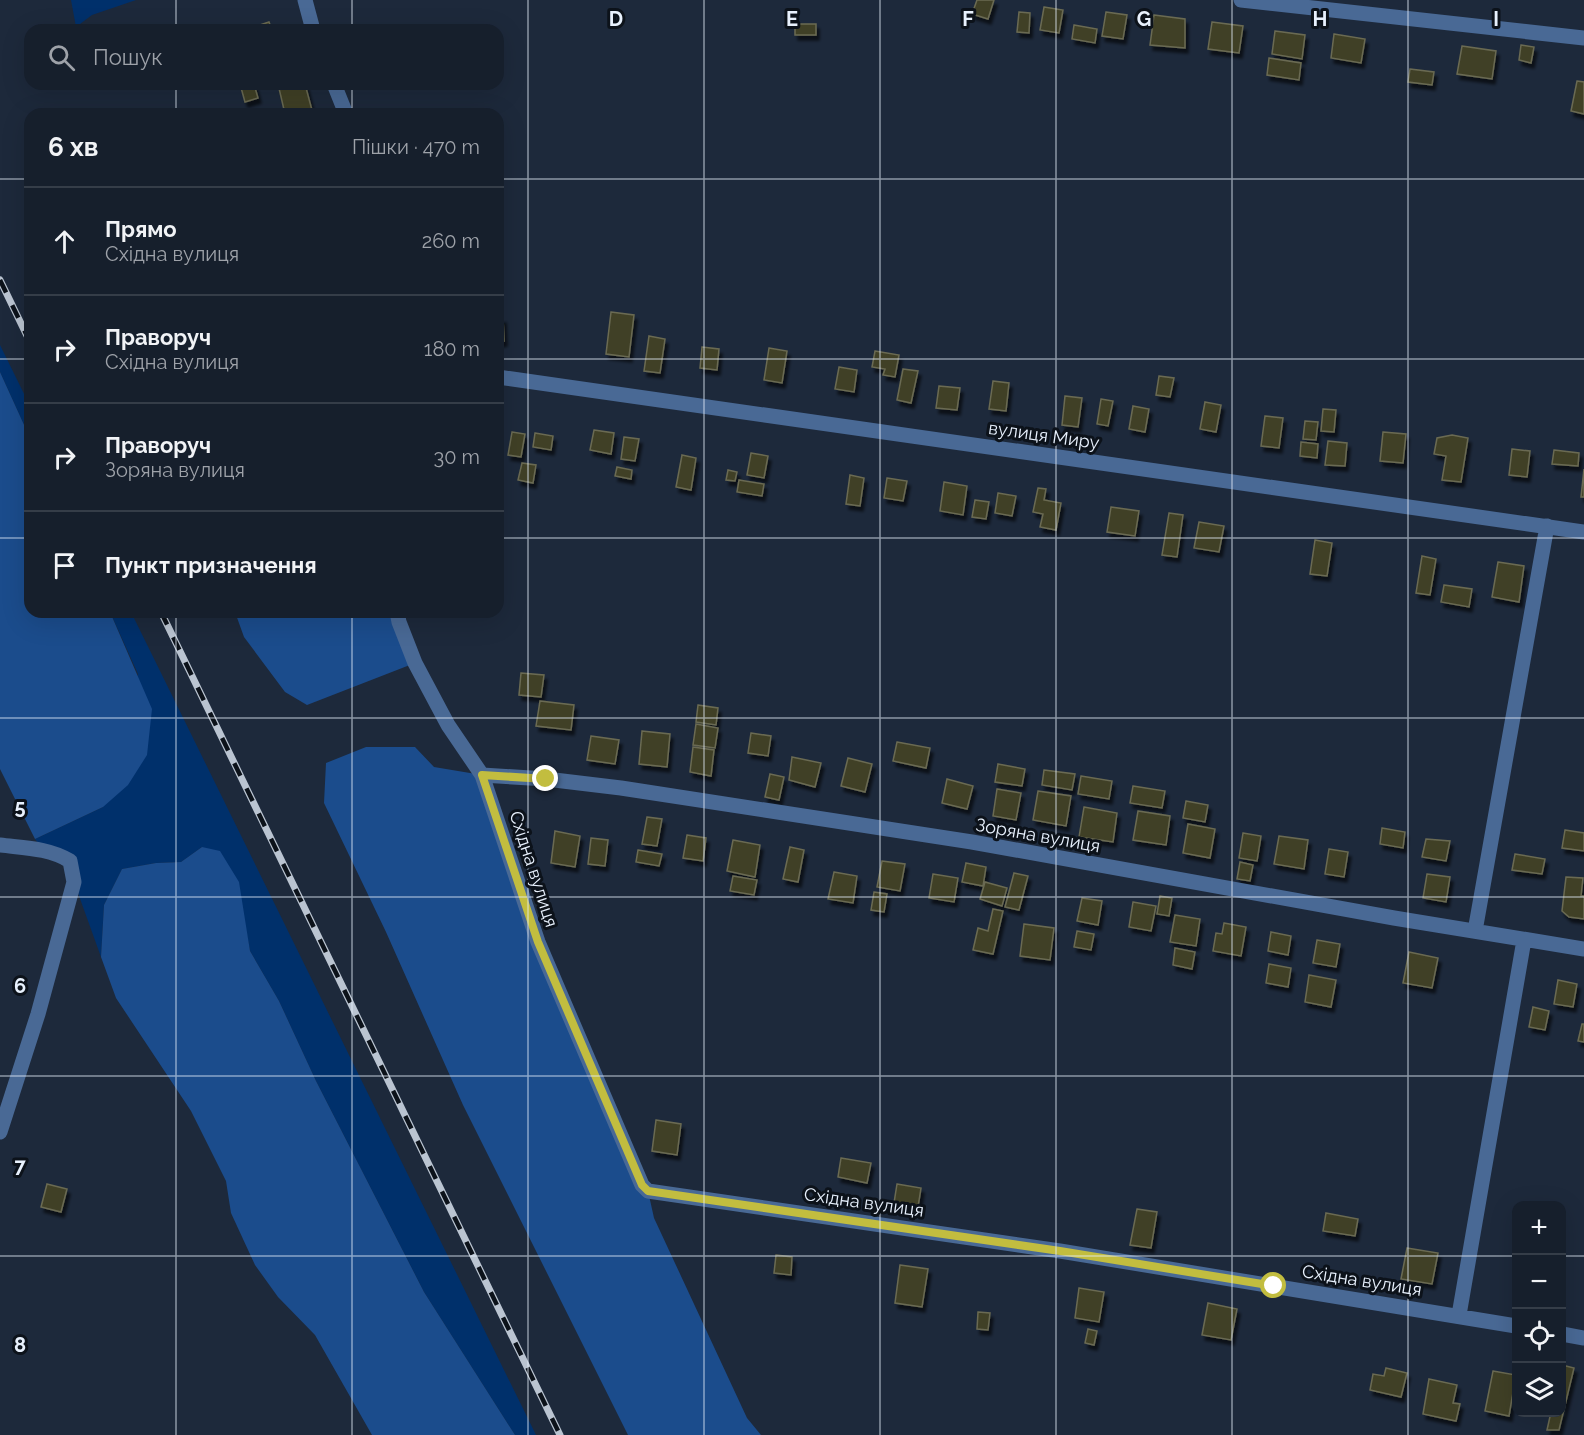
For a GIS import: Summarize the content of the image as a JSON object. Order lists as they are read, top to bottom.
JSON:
{
  "streets": {
    "street": ["вулиця Миру", "Зоряна вулиця", "Східна вулиця"]
  },
  "crossings": [
    ["Зоряна вулиця", "Східна вулиця"]
  ],
  "page": {
    "search": "Пошук",
    "heading": ["6 хв", "Пішки · 470 m"],
    "list": [
      ["Прямо", "Східна вулиця", "260 m"],
      ["Праворуч", "Східна вулиця", "180 m"],
      ["Праворуч", "Зоряна вулиця", "30 m"],
      "Пункт призначення"
    ],
    "map_buttons": ["+", "−"]
  },
  "grid": {
    "columns": [
      "D",
      "E",
      "F",
      "G",
      "H",
      "I"
    ],
    "rows": [
      "5",
      "6",
      "7",
      "8"
    ]
  }
}
